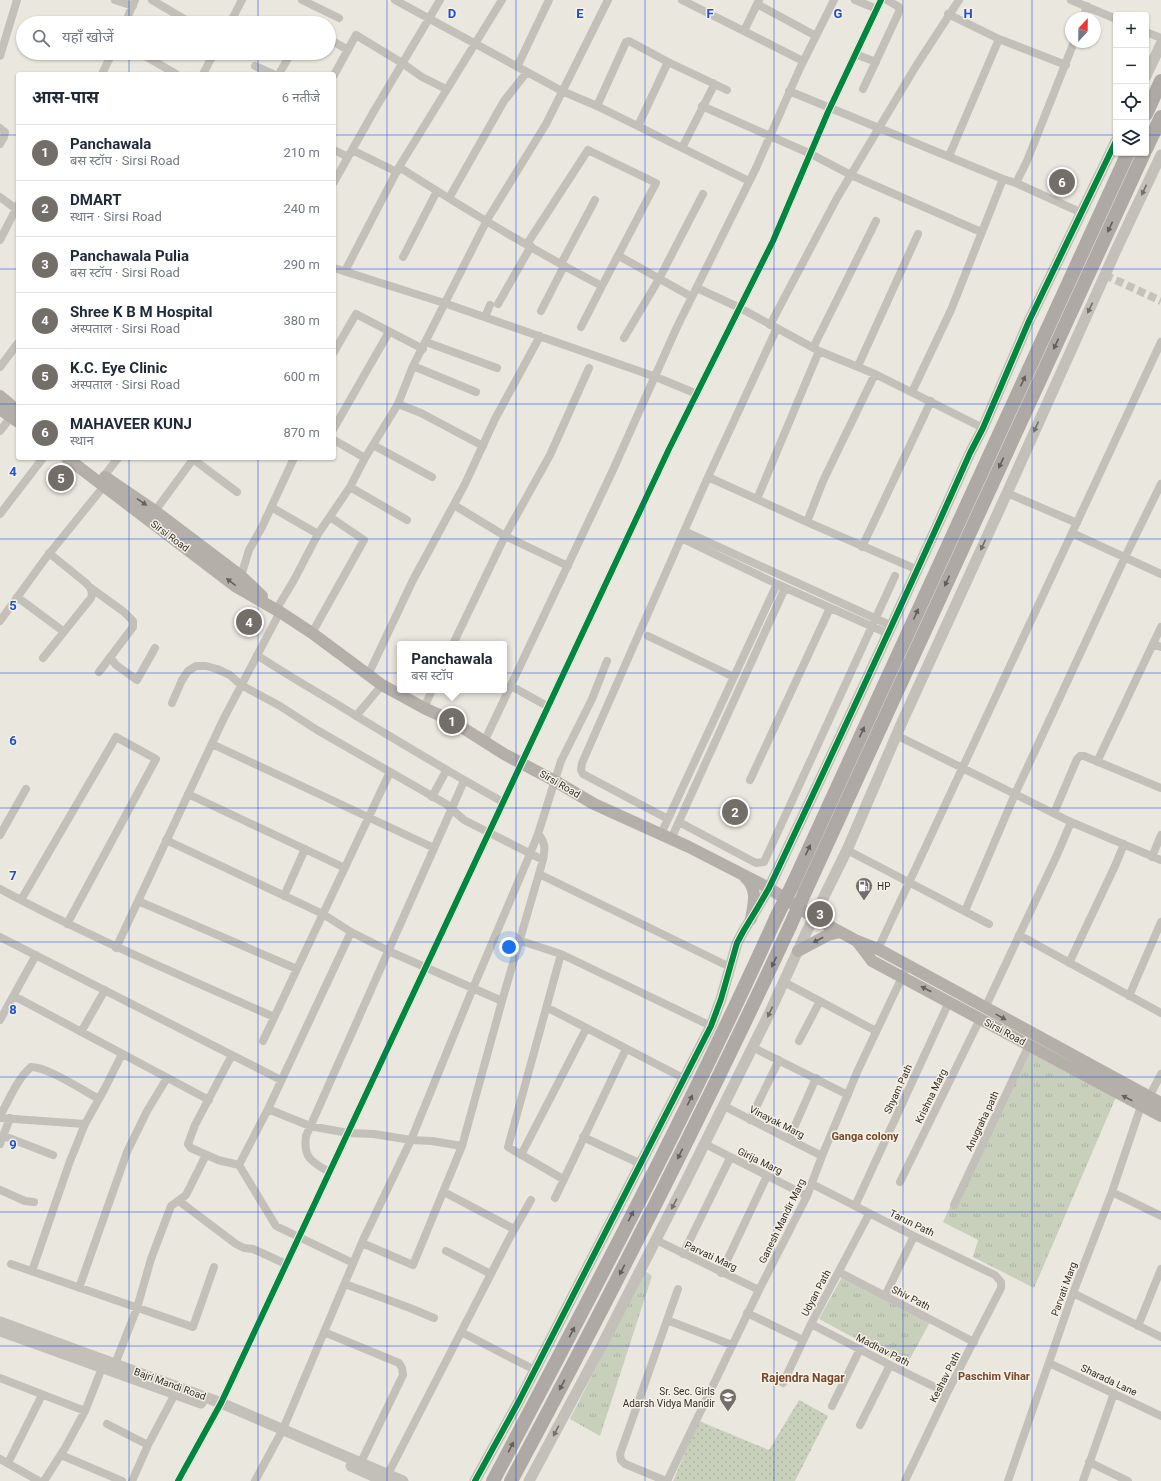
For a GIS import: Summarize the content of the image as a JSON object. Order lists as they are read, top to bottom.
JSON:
{
  "streets": {
    "main road": ["Sirsi Road"],
    "street": [
      "Shyam Path",
      "Krishna Marg",
      "Anugraha path",
      "Vinayak Marg",
      "Girija Marg",
      "Ganesh Mandir Marg",
      "Tarun Path",
      "Parvati Marg",
      "Udyan Path",
      "Shiv Path",
      "Madhav Path",
      "Keshav Path",
      "Sharada Lane",
      "Bajri Mandi Road"
    ]
  },
  "crossings": [
    ["Sirsi Road", "Shyam Path"],
    ["Sirsi Road", "Krishna Marg"],
    ["Sirsi Road", "Anugraha path"],
    ["Sirsi Road", "Ganesh Mandir Marg"],
    ["Sirsi Road", "Parvati Marg"],
    ["Shyam Path", "Tarun Path"],
    ["Vinayak Marg", "Ganesh Mandir Marg"],
    ["Girija Marg", "Ganesh Mandir Marg"],
    ["Ganesh Mandir Marg", "Tarun Path"],
    ["Ganesh Mandir Marg", "Parvati Marg"],
    ["Tarun Path", "Udyan Path"],
    ["Tarun Path", "Keshav Path"],
    ["Parvati Marg", "Sharada Lane"],
    ["Udyan Path", "Shiv Path"],
    ["Udyan Path", "Madhav Path"],
    ["Shiv Path", "Keshav Path"],
    ["Madhav Path", "Keshav Path"]
  ],
  "districts": ["Ganga colony", "Paschim Vihar", "Rajendra Nagar"],
  "places": {
    "fuel station": ["HP"],
    "school or university": ["Sr. Sec. Girls Adarsh Vidya Mandir"]
  },
  "north": "top",
  "page": {
    "map_buttons": ["+", "−"],
    "search": "यहाँ खोजें",
    "heading": ["आस-पास", "6 नतीजे"],
    "list": [
      {
        "mark": "1",
        "name": "Panchawala",
        "note": "बस स्टॉप · Sirsi Road",
        "value": "210 m"
      },
      {
        "mark": "2",
        "name": "DMART",
        "note": "स्थान · Sirsi Road",
        "value": "240 m"
      },
      {
        "mark": "3",
        "name": "Panchawala Pulia",
        "note": "बस स्टॉप · Sirsi Road",
        "value": "290 m"
      },
      {
        "mark": "4",
        "name": "Shree K B M Hospital",
        "note": "अस्पताल · Sirsi Road",
        "value": "380 m"
      },
      {
        "mark": "5",
        "name": "K.C. Eye Clinic",
        "note": "अस्पताल · Sirsi Road",
        "value": "600 m"
      },
      {
        "mark": "6",
        "name": "MAHAVEER KUNJ",
        "note": "स्थान",
        "value": "870 m"
      }
    ],
    "pins": [
      "6",
      "5",
      "4",
      "1",
      "2",
      "3"
    ],
    "popup": ["Panchawala", "बस स्टॉप"]
  },
  "grid": {
    "columns": [
      "D",
      "E",
      "F",
      "G",
      "H"
    ],
    "rows": [
      "4",
      "5",
      "6",
      "7",
      "8",
      "9"
    ]
  }
}
